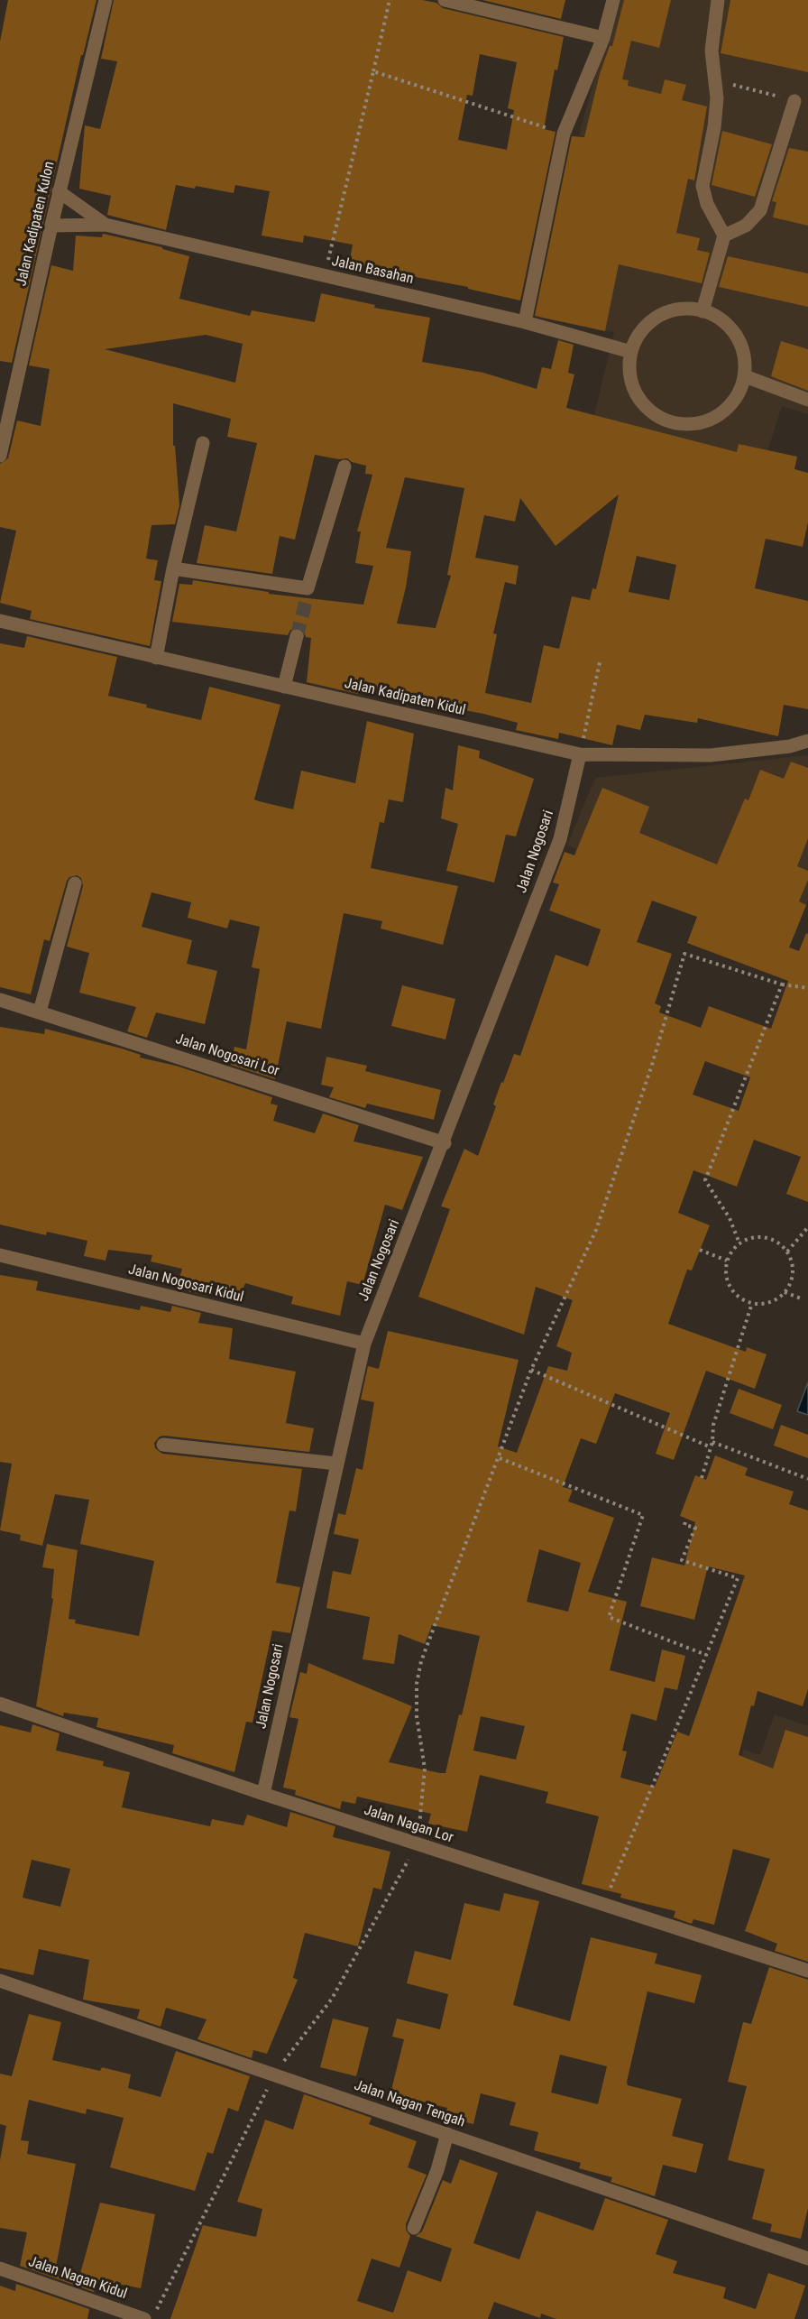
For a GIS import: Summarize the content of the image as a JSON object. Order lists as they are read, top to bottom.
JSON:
{
  "streets": {
    "street": [
      "Jalan Kadipaten Kulon",
      "Jalan Basahan",
      "Jalan Kadipaten Kidul",
      "Jalan Nogosari",
      "Jalan Nogosari Lor",
      "Jalan Nogosari Kidul",
      "Jalan Nagan Lor",
      "Jalan Nagan Tengah",
      "Jalan Nagan Kidul"
    ]
  },
  "crossings": [
    ["Jalan Kadipaten Kulon", "Jalan Basahan"],
    ["Jalan Kadipaten Kidul", "Jalan Nogosari"],
    ["Jalan Nogosari", "Jalan Nogosari Lor"],
    ["Jalan Nogosari", "Jalan Nogosari Kidul"],
    ["Jalan Nogosari", "Jalan Nagan Lor"]
  ]
}
